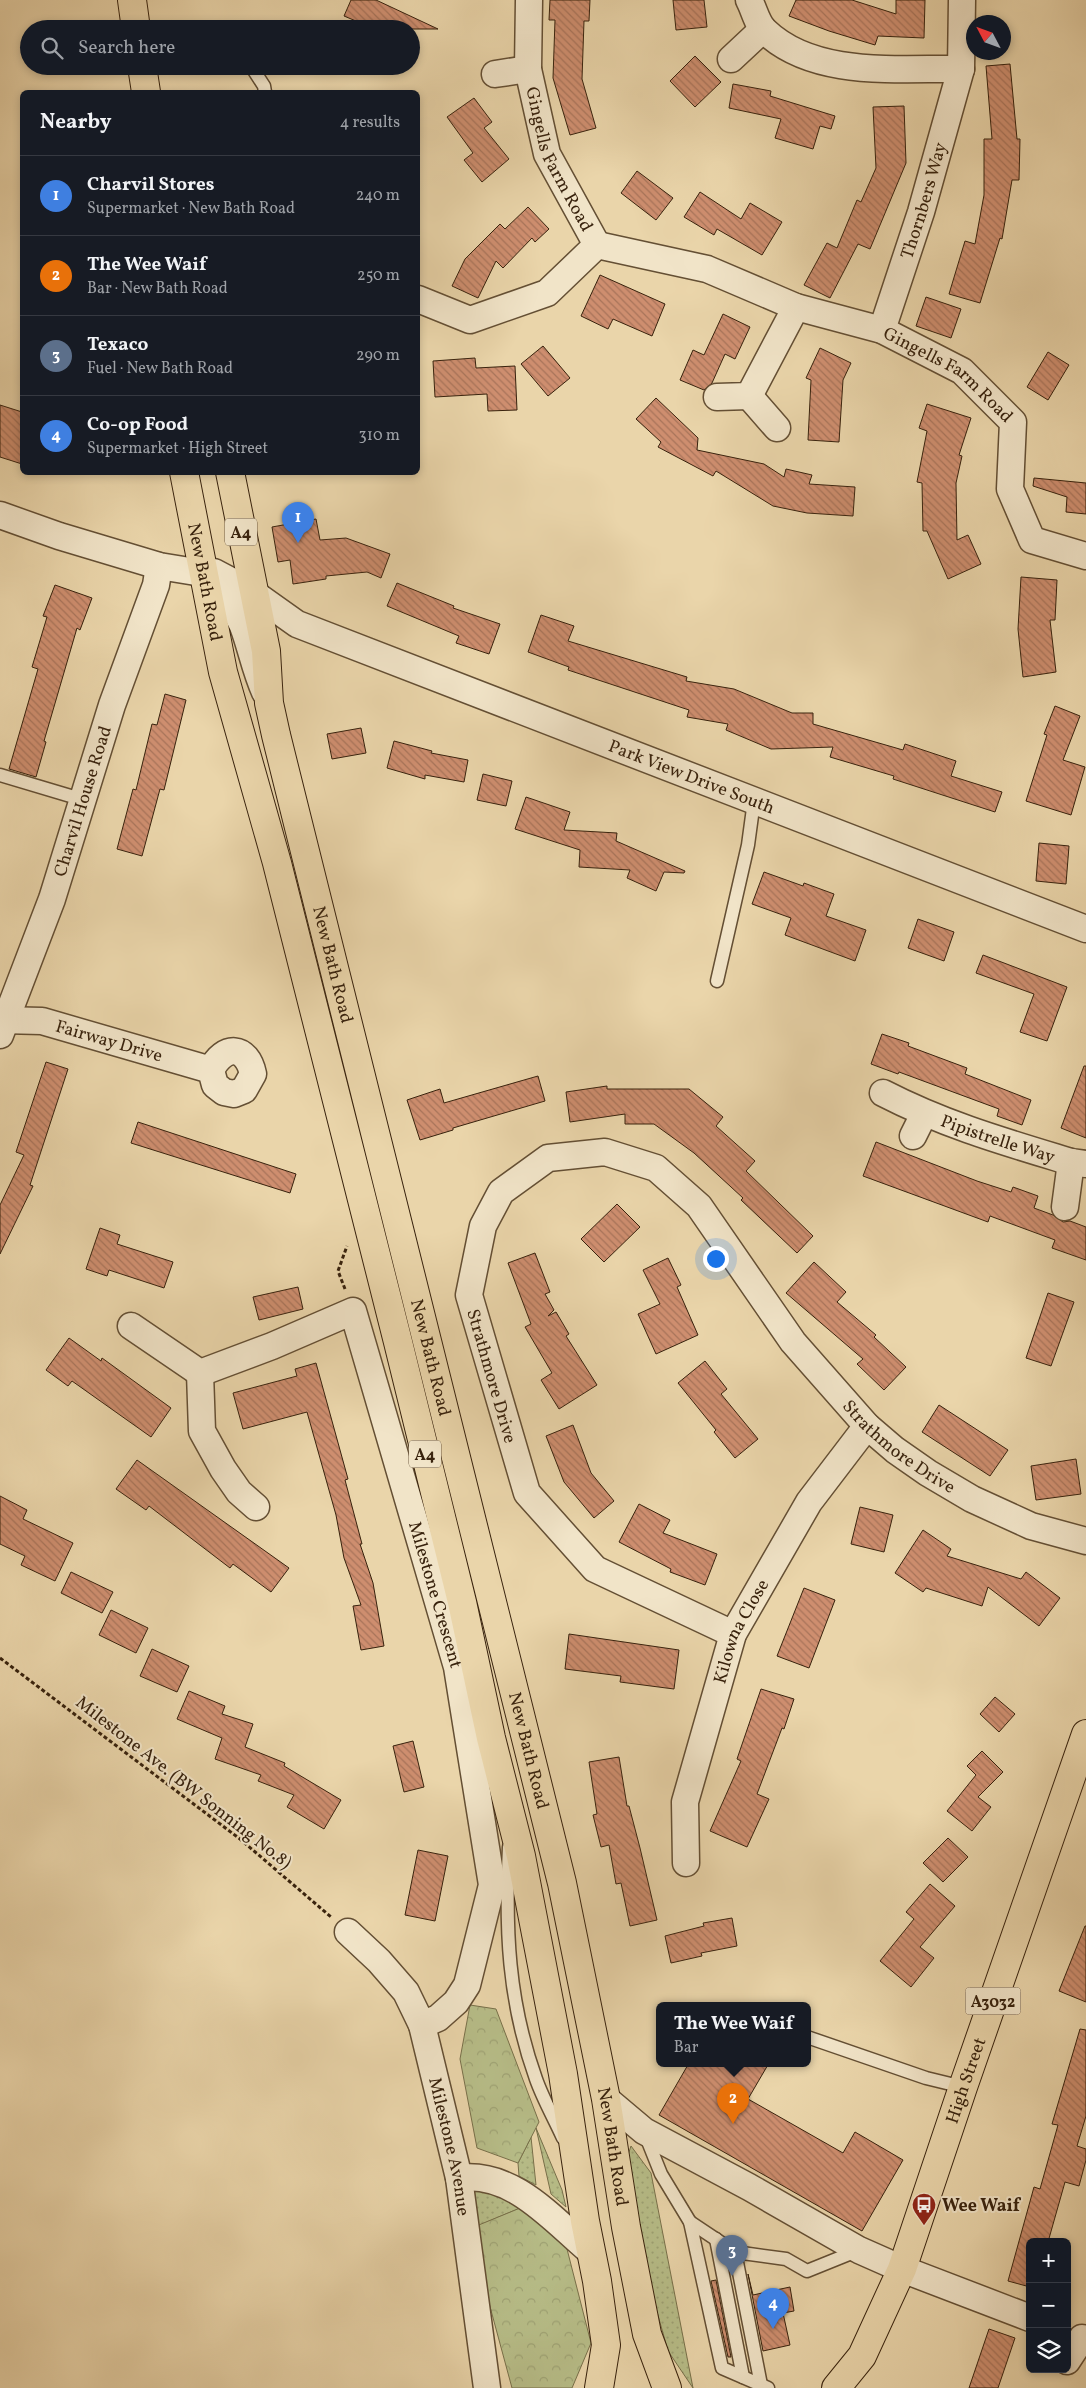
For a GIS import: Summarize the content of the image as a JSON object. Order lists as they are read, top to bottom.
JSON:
{
  "streets": {
    "main road": [
      "A4",
      "New Bath Road",
      "A3032",
      "High Street"
    ],
    "street": [
      "Gingells Farm Road",
      "Thornbers Way",
      "Park View Drive South",
      "Charvil House Road",
      "Fairway Drive",
      "Pipistrelle Way",
      "Strathmore Drive",
      "Milestone Crescent",
      "Kilowna Close",
      "Milestone Avenue"
    ],
    "path": ["Milestone Ave. (BW Sonning No.8)"]
  },
  "crossings": [
    ["Gingells Farm Road", "Thornbers Way"],
    ["New Bath Road", "Park View Drive South"],
    ["Park View Drive South", "Charvil House Road"],
    ["Charvil House Road", "Fairway Drive"],
    ["Strathmore Drive", "Kilowna Close"],
    ["Milestone Crescent", "Milestone Avenue"],
    ["Milestone Ave. (BW Sonning No.8)", "Milestone Avenue"]
  ],
  "places": {
    "bus stop": ["Wee Waif"]
  },
  "north": "top left",
  "page": {
    "search": "Search here",
    "heading": ["Nearby", "4 results"],
    "list": [
      {
        "mark": "1",
        "name": "Charvil Stores",
        "note": "Supermarket · New Bath Road",
        "value": "240 m"
      },
      {
        "mark": "2",
        "name": "The Wee Waif",
        "note": "Bar · New Bath Road",
        "value": "250 m"
      },
      {
        "mark": "3",
        "name": "Texaco",
        "note": "Fuel · New Bath Road",
        "value": "290 m"
      },
      {
        "mark": "4",
        "name": "Co-op Food",
        "note": "Supermarket · High Street",
        "value": "310 m"
      }
    ],
    "pins": [
      "1",
      "2",
      "3",
      "4"
    ],
    "popup": ["The Wee Waif", "Bar"],
    "map_buttons": ["+", "−"]
  }
}
